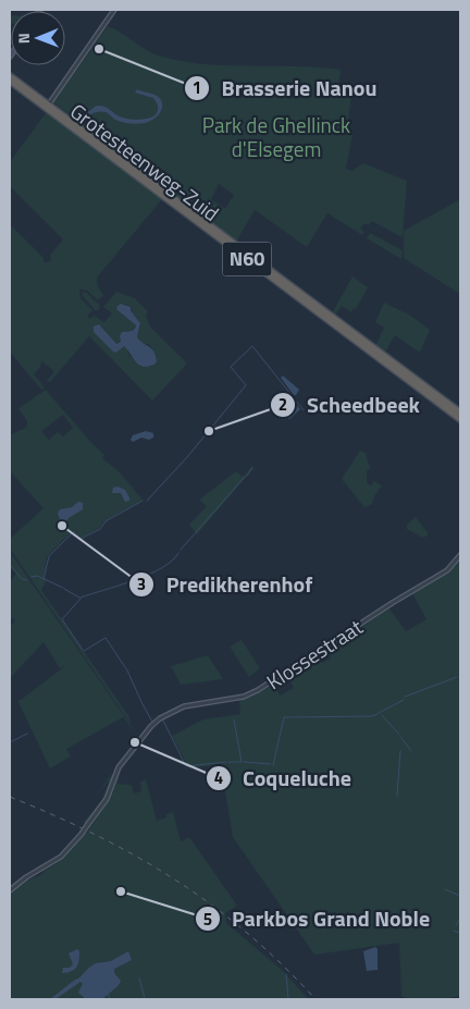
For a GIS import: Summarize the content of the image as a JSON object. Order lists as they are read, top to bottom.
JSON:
{
  "streets": {
    "highway": ["Grotesteenweg-Zuid", "N60"],
    "street": ["Klossestraat"]
  },
  "crossings": [
    ["Grotesteenweg-Zuid", "N60"]
  ],
  "parks": ["Park de Ghellinck d'Elsegem"],
  "places": [
    "Brasserie Nanou",
    "Scheedbeek",
    "Predikherenhof",
    "Coqueluche",
    "Parkbos Grand Noble"
  ],
  "north": "left"
}
